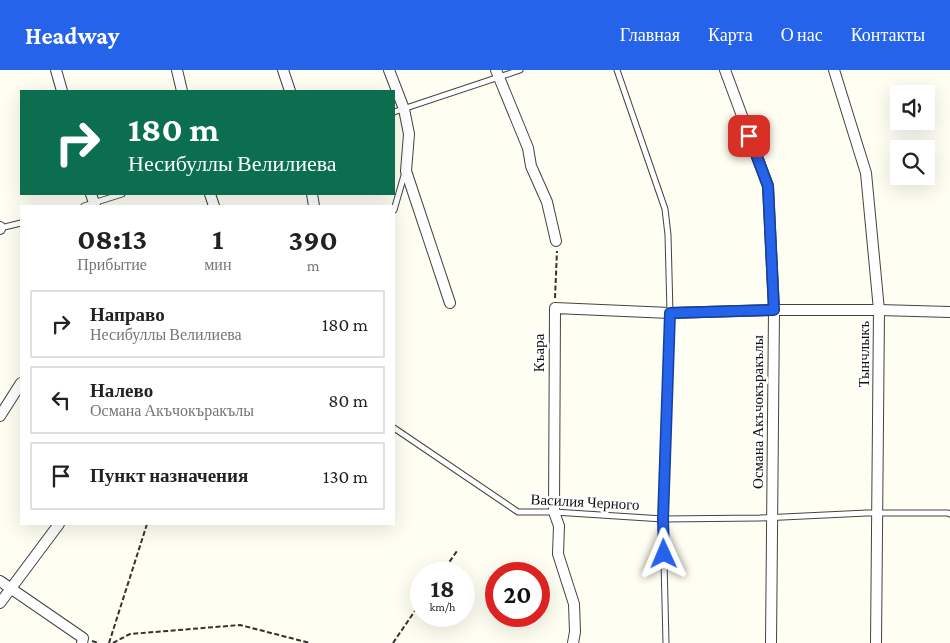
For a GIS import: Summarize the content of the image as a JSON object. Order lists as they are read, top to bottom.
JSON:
{
  "streets": {
    "street": ["Къара", "Тынчлыкъ", "Османа Акъчокъракълы"],
    "lane": ["Василия Черного"]
  },
  "crossings": [
    ["Къара", "Василия Черного"],
    ["Тынчлыкъ", "Василия Черного"],
    ["Османа Акъчокъракълы", "Василия Черного"]
  ],
  "page": {
    "header": "Headway",
    "nav": [
      "Главная",
      "Карта",
      "О нас",
      "Контакты"
    ],
    "turn": ["180 m", "Несибуллы Велилиева"],
    "eta": [
      "08:13",
      "Прибытие",
      "1",
      "мин",
      "390",
      "m"
    ],
    "list": [
      {
        "name": "Направо",
        "note": "Несибуллы Велилиева",
        "value": "180 m"
      },
      {
        "name": "Налево",
        "note": "Османа Акъчокъракълы",
        "value": "80 m"
      },
      {
        "name": "Пункт назначения",
        "value": "130 m"
      }
    ],
    "speed": "18 km/h",
    "limit": "20"
  }
}
